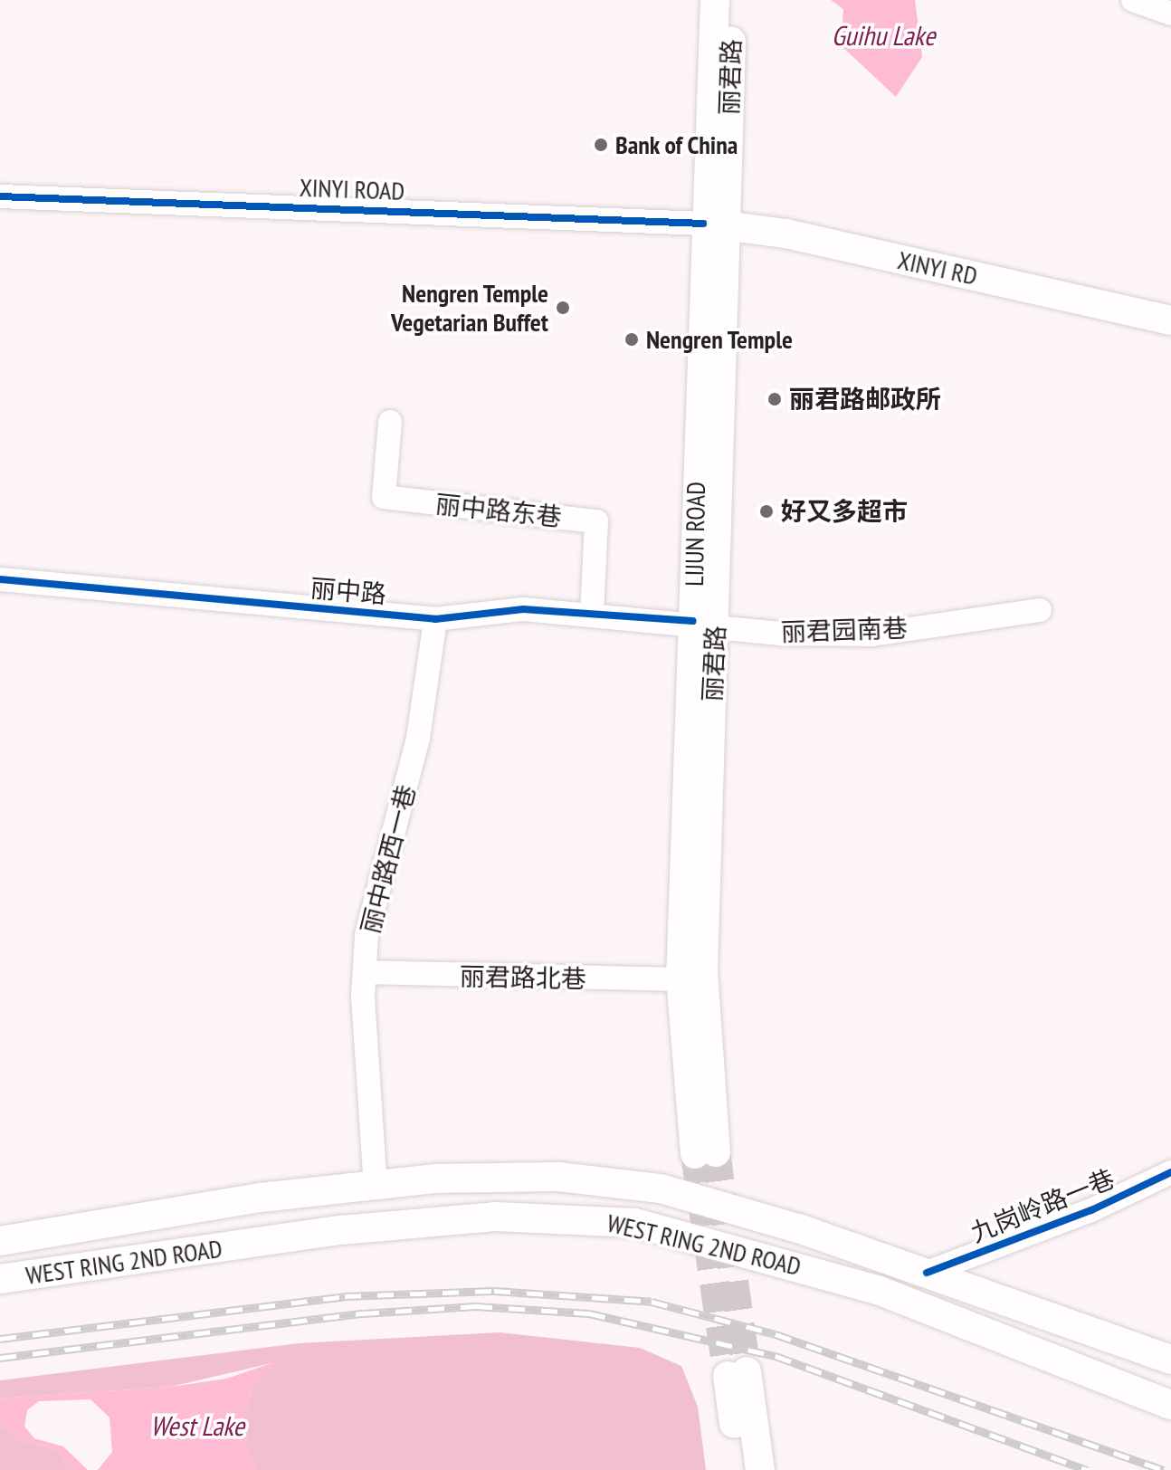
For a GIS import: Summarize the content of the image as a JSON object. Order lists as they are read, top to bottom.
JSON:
{
  "streets": {
    "main road": [
      "丽君路",
      "XINYI RD",
      "LIJUN ROAD",
      "WEST RING 2ND ROAD"
    ],
    "street": [
      "XINYI ROAD",
      "丽中路东巷",
      "丽中路",
      "丽君园南巷",
      "丽中路西一巷",
      "丽君路北巷",
      "九岗岭路一巷"
    ]
  },
  "crossings": [
    ["丽君路", "XINYI ROAD"],
    ["丽君路", "XINYI RD"],
    ["丽君路", "LIJUN ROAD"],
    ["丽君路", "丽中路"],
    ["丽君路", "丽君园南巷"],
    ["XINYI ROAD", "XINYI RD"],
    ["XINYI ROAD", "LIJUN ROAD"],
    ["XINYI RD", "LIJUN ROAD"],
    ["丽中路东巷", "丽中路"],
    ["LIJUN ROAD", "丽中路"],
    ["LIJUN ROAD", "丽君园南巷"],
    ["LIJUN ROAD", "丽君路北巷"],
    ["丽中路", "丽君园南巷"],
    ["丽中路", "丽中路西一巷"],
    ["丽中路西一巷", "丽君路北巷"],
    ["丽中路西一巷", "WEST RING 2ND ROAD"],
    ["九岗岭路一巷", "WEST RING 2ND ROAD"]
  ],
  "water": ["Guihu Lake", "West Lake"],
  "places": [
    "Bank of China",
    "Nengren Temple Vegetarian Buffet",
    "Nengren Temple",
    "丽君路邮政所",
    "好又多超市"
  ]
}
